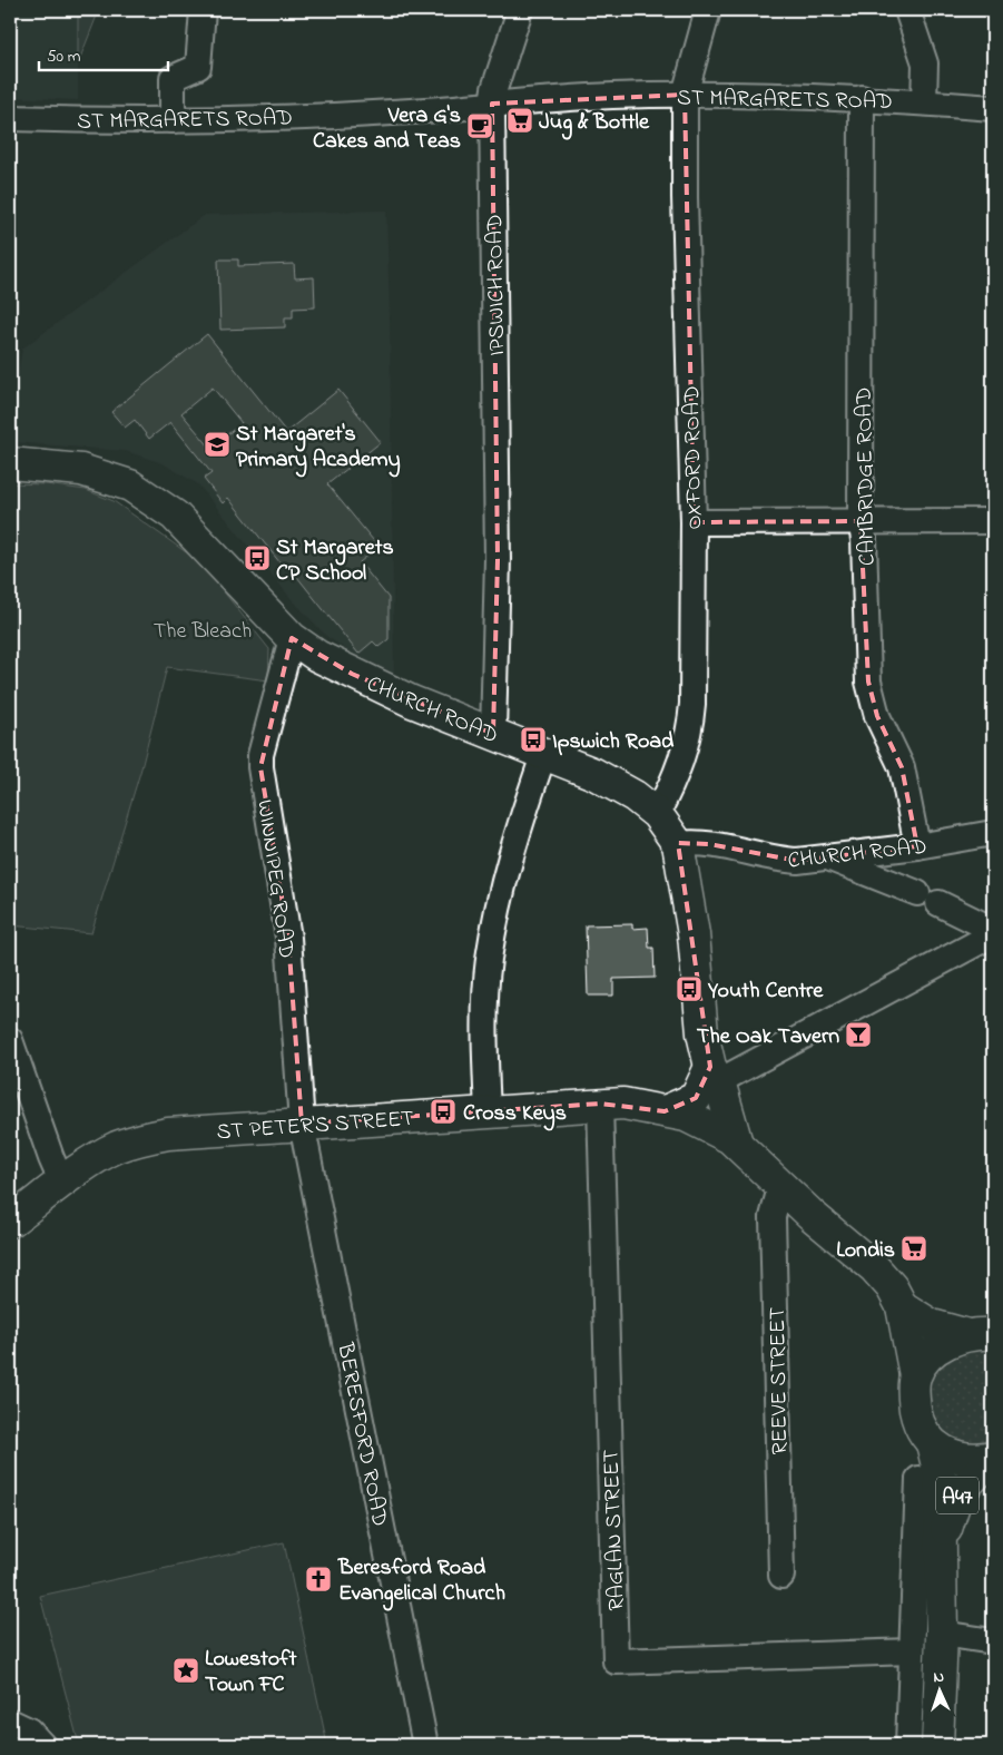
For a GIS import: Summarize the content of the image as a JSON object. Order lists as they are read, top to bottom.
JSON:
{
  "streets": {
    "main road": ["CHURCH ROAD", "ST PETER'S STREET", "A47"],
    "street": [
      "ST MARGARETS ROAD",
      "IPSWICH ROAD",
      "OXFORD ROAD",
      "CAMBRIDGE ROAD",
      "WINNIPEG ROAD",
      "REEVE STREET",
      "BERESFORD ROAD",
      "RAGLAN STREET"
    ]
  },
  "crossings": [
    ["ST MARGARETS ROAD", "IPSWICH ROAD"],
    ["ST MARGARETS ROAD", "OXFORD ROAD"],
    ["ST MARGARETS ROAD", "CAMBRIDGE ROAD"],
    ["IPSWICH ROAD", "CHURCH ROAD"],
    ["OXFORD ROAD", "CHURCH ROAD"],
    ["CAMBRIDGE ROAD", "CHURCH ROAD"],
    ["CHURCH ROAD", "WINNIPEG ROAD"],
    ["WINNIPEG ROAD", "ST PETER'S STREET"],
    ["WINNIPEG ROAD", "BERESFORD ROAD"],
    ["ST PETER'S STREET", "REEVE STREET"],
    ["ST PETER'S STREET", "BERESFORD ROAD"],
    ["ST PETER'S STREET", "A47"],
    ["ST PETER'S STREET", "RAGLAN STREET"]
  ],
  "parks": ["The Bleach"],
  "places": {
    "supermarket": ["Jug & Bottle", "Londis"],
    "cafe": ["Vera G's Cakes and Teas"],
    "school or university": ["St Margaret's Primary Academy"],
    "bus stop": [
      "St Margarets CP School",
      "Ipswich Road",
      "Youth Centre",
      "Cross Keys"
    ],
    "bar": ["The Oak Tavern"],
    "church": ["Beresford Road Evangelical Church"],
    "place": ["Lowestoft Town FC"]
  },
  "scale_bar": "50 m",
  "north": "top"
}
